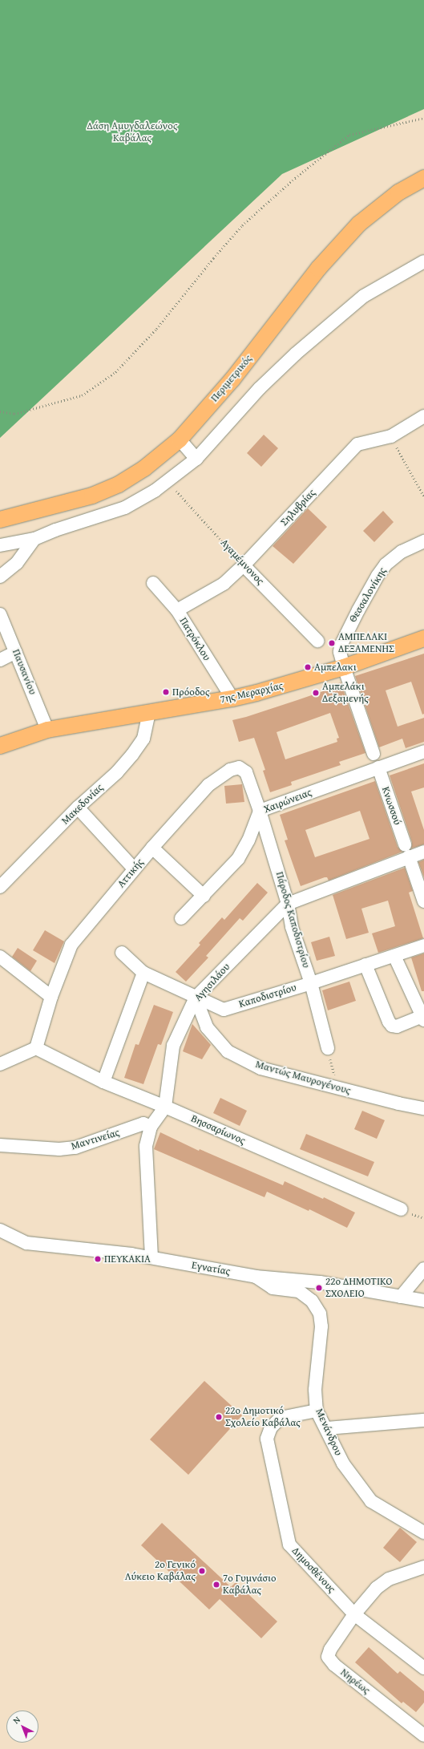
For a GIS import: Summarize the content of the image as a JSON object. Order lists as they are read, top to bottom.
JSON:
{
  "streets": {
    "main road": ["Περιμετρικός", "7ης Μεραρχίας"],
    "street": [
      "Σηλυβρίας",
      "Αγαμέμνονος",
      "Θεσσαλονίκης",
      "Πατρόκλου",
      "Παυσανίου",
      "Χαιρώνειας",
      "Μακεδονίας",
      "Κνωσσού",
      "Αττικής",
      "Πάροδος Καποδιστρίου",
      "Αγησιλάου",
      "Καποδιστρίου",
      "Μαντώς Μαυρογένους",
      "Βησσαρίωνος",
      "Μαντινείας",
      "Εγνατίας",
      "Μενάνδρου",
      "Δημοσθένους",
      "Νηρέως"
    ]
  },
  "crossings": [
    ["Σηλυβρίας", "Αγαμέμνονος"],
    ["Σηλυβρίας", "Πατρόκλου"],
    ["Θεσσαλονίκης", "7ης Μεραρχίας"],
    ["Πατρόκλου", "7ης Μεραρχίας"],
    ["Παυσανίου", "7ης Μεραρχίας"],
    ["7ης Μεραρχίας", "Μακεδονίας"],
    ["Χαιρώνειας", "Κνωσσού"],
    ["Χαιρώνειας", "Αττικής"],
    ["Χαιρώνειας", "Πάροδος Καποδιστρίου"],
    ["Αττικής", "Πάροδος Καποδιστρίου"],
    ["Αττικής", "Βησσαρίωνος"],
    ["Πάροδος Καποδιστρίου", "Αγησιλάου"],
    ["Πάροδος Καποδιστρίου", "Καποδιστρίου"],
    ["Αγησιλάου", "Καποδιστρίου"],
    ["Αγησιλάου", "Μαντώς Μαυρογένους"],
    ["Αγησιλάου", "Βησσαρίωνος"],
    ["Αγησιλάου", "Μαντινείας"],
    ["Αγησιλάου", "Εγνατίας"],
    ["Καποδιστρίου", "Μαντώς Μαυρογένους"],
    ["Εγνατίας", "Μενάνδρου"],
    ["Μενάνδρου", "Δημοσθένους"],
    ["Δημοσθένους", "Νηρέως"]
  ],
  "parks": ["Δάση Αμυγδαλεώνος Καβάλας"],
  "places": [
    "ΑΜΠΕΛΑΚΙ ΔΕΞΑΜΕΝΗΣ",
    "Αμπελακι",
    "Πρόοδος",
    "Αμπελάκι Δεξαμενής",
    "ΠΕΥΚΑΚΙΑ",
    "22ο ΔΗΜΟΤΙΚΟ ΣΧΟΛΕΙΟ",
    "22ο Δημοτικό Σχολείο Καβάλας",
    "2ο Γενικό Λύκειο Καβάλας",
    "7ο Γυμνάσιο Καβάλας"
  ],
  "north": "top left"
}
